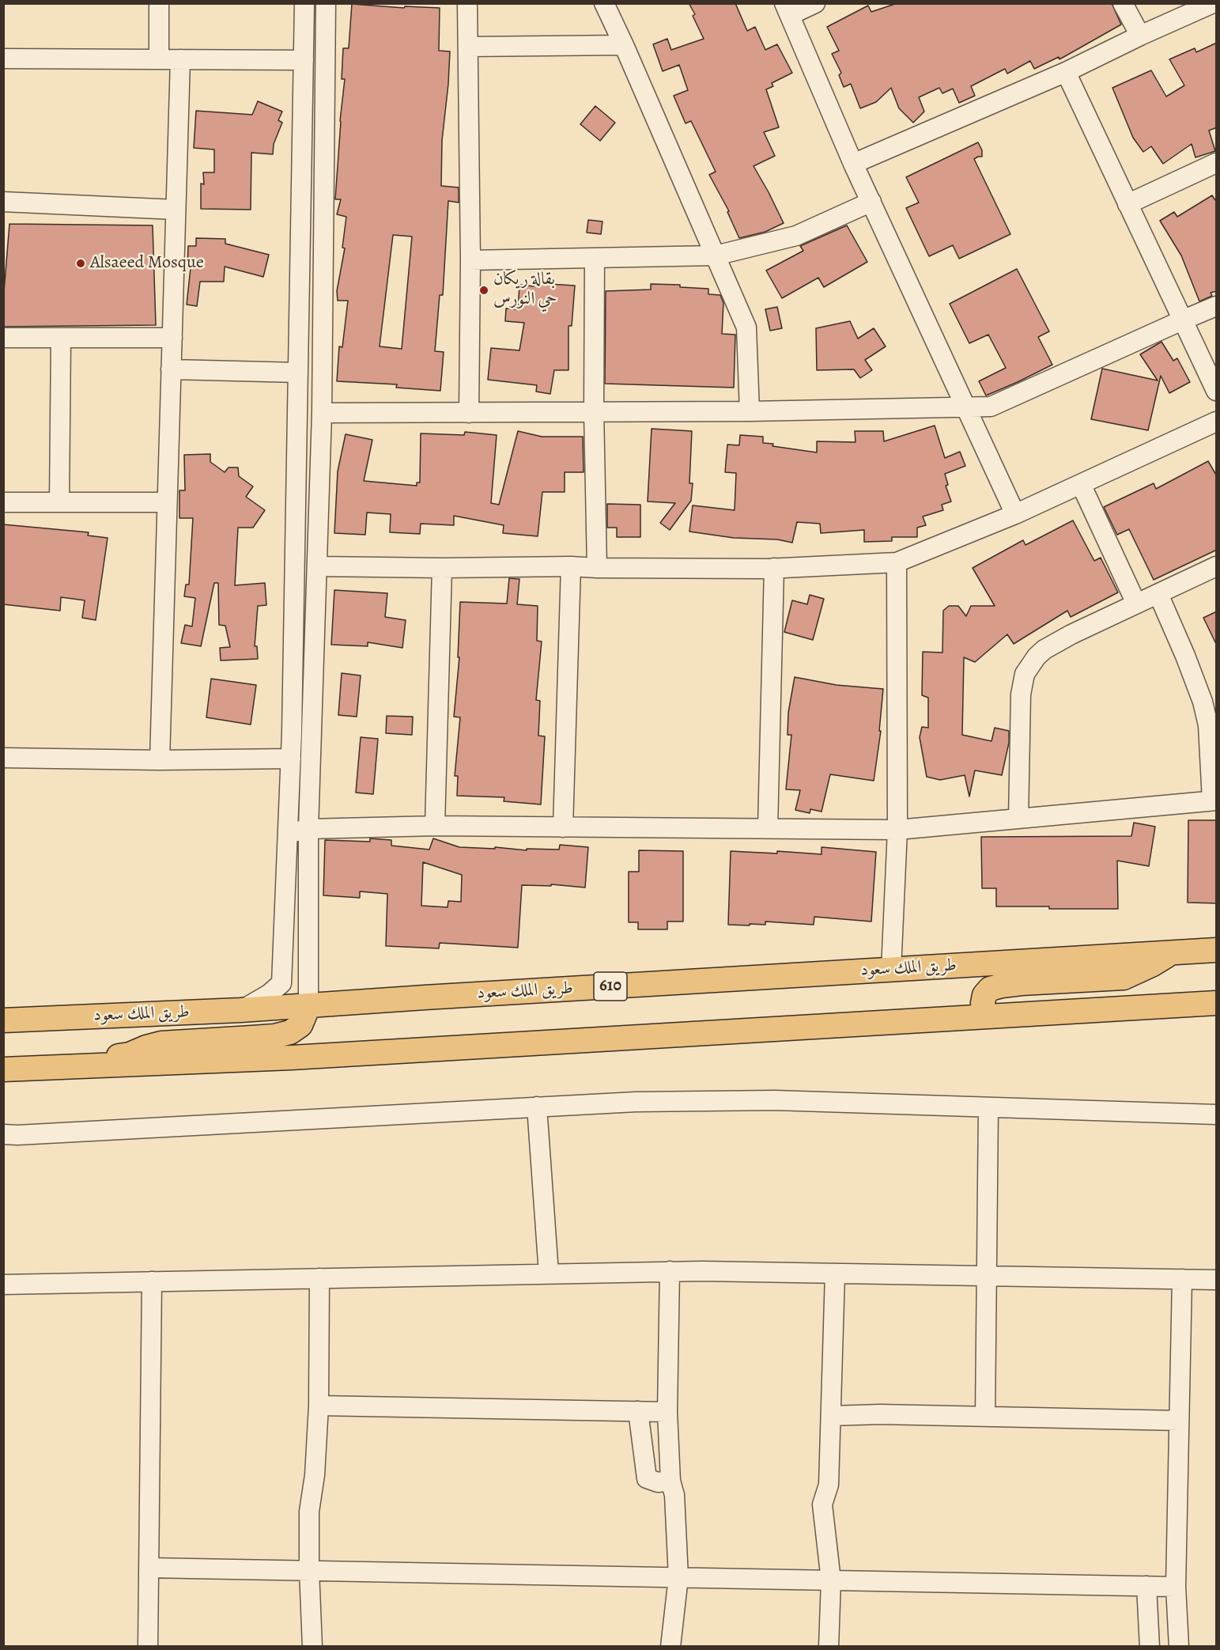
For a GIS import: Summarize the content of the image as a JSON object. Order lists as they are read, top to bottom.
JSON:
{
  "streets": {
    "main road": ["طريق الملك سعود", "610"]
  },
  "places": ["Alsaeed Mosque", "بقالة ريكان حي النورس"]
}
